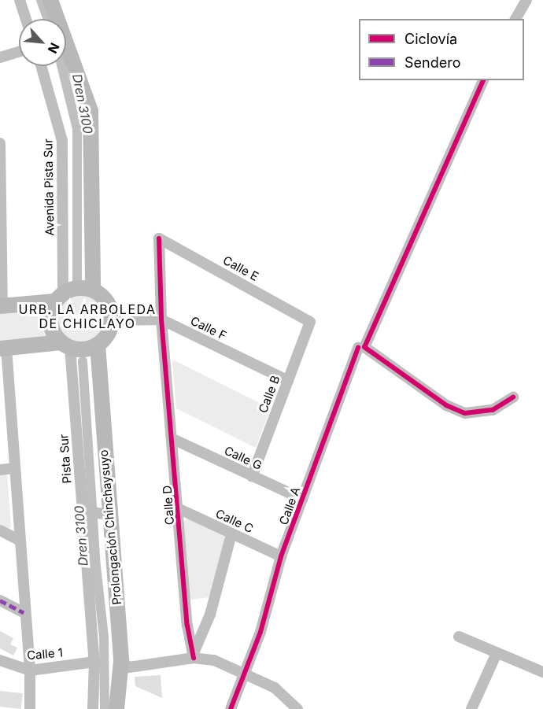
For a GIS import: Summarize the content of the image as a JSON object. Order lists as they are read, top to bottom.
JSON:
{
  "streets": {
    "street": [
      "Avenida Pista Sur",
      "Calle E",
      "Calle F",
      "Calle B",
      "Calle G",
      "Pista Sur",
      "Calle D",
      "Calle A",
      "Calle C",
      "Prolongación Chinchaysuyo",
      "Calle 1"
    ]
  },
  "crossings": [
    ["Avenida Pista Sur", "Calle F"],
    ["Avenida Pista Sur", "Pista Sur"],
    ["Avenida Pista Sur", "Prolongación Chinchaysuyo"],
    ["Calle E", "Calle B"],
    ["Calle E", "Calle D"],
    ["Calle F", "Calle B"],
    ["Calle F", "Pista Sur"],
    ["Calle F", "Calle D"],
    ["Calle F", "Prolongación Chinchaysuyo"],
    ["Calle B", "Calle G"],
    ["Calle G", "Calle D"],
    ["Calle G", "Calle A"],
    ["Pista Sur", "Prolongación Chinchaysuyo"],
    ["Pista Sur", "Calle 1"],
    ["Calle D", "Calle C"],
    ["Calle A", "Calle C"]
  ],
  "districts": ["URB. LA ARBOLEDA DE CHICLAYO"],
  "water": ["Dren 3100"],
  "legend": ["Ciclovía", "Sendero"],
  "north": "bottom right"
}
